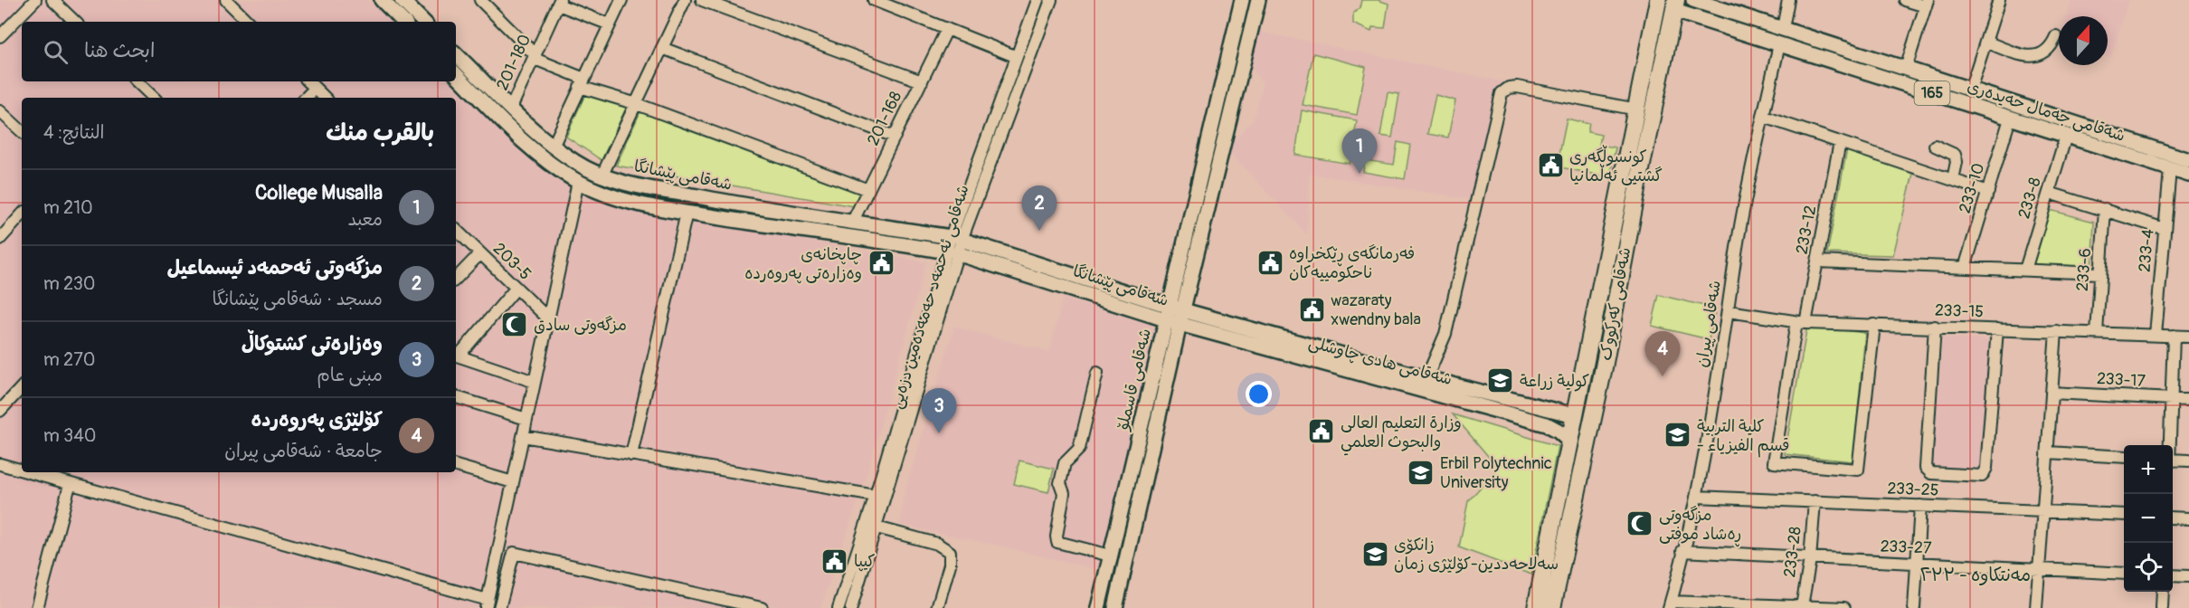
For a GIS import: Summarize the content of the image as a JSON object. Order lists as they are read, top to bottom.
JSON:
{
  "streets": {
    "highway": ["شەقامی کەرکووک"],
    "main road": [
      "165",
      "شەقامی جەمال حەیدەری",
      "شەقامی پێشانگا",
      "شەقامی هادی چاوشلی",
      "شەقامی قاسملۆ"
    ],
    "street": [
      "201-180",
      "201-168",
      "233-10",
      "233-8",
      "233-12",
      "233-4",
      "203-5",
      "233-6",
      "شەقامی ئەحمەد حەمەدەمین دزەیی",
      "233-15",
      "شەقامی پیران",
      "233-17",
      "233-25",
      "233-27",
      "233-28"
    ]
  },
  "crossings": [
    ["201-180", "شەقامی پێشانگا"],
    ["شەقامی جەمال حەیدەری", "233-10"],
    ["شەقامی جەمال حەیدەری", "233-8"],
    ["شەقامی جەمال حەیدەری", "233-4"],
    ["شەقامی جەمال حەیدەری", "شەقامی کەرکووک"],
    ["شەقامی جەمال حەیدەری", "شەقامی پیران"],
    ["201-168", "شەقامی پێشانگا"],
    ["شەقامی پێشانگا", "شەقامی ئەحمەد حەمەدەمین دزەیی"],
    ["شەقامی پێشانگا", "شەقامی هادی چاوشلی"],
    ["شەقامی پێشانگا", "شەقامی قاسملۆ"],
    ["233-12", "233-15"],
    ["233-4", "233-15"],
    ["233-6", "233-15"],
    ["شەقامی کەرکووک", "شەقامی هادی چاوشلی"],
    ["233-15", "شەقامی پیران"],
    ["شەقامی پیران", "233-25"],
    ["شەقامی پیران", "233-27"],
    ["شەقامی هادی چاوشلی", "شەقامی قاسملۆ"],
    ["233-25", "233-28"],
    ["233-27", "233-28"]
  ],
  "districts": ["مەنتکاوە - ٢٣٣"],
  "places": {
    "public building": [
      "کونسوڵگەری گشتیی ئەڵمانیا",
      "فەرمانگەی ڕێکخراوە ناحکومییەکان",
      "چاپخانەی وەزارەتی پەروەردە",
      "wazaraty xwendny bala",
      "وزارة التعليم العالى والبحوث العلمي",
      "كيپا"
    ],
    "mosque": ["مزگەوتی سادق", "مزگەوتی ڕەشاد موفتی"],
    "school or university": [
      "كولية زراعة",
      "كلية التربية - قسم الفيزياء",
      "Erbil Polytechnic University",
      "زانکۆی سەلاحەددین-کۆلێژی زمان"
    ]
  },
  "north": "top",
  "page": {
    "search": "ابحث هنا",
    "heading": ["بالقرب منك", "النتائج: 4"],
    "pins": [
      "1",
      "2",
      "4",
      "3"
    ],
    "list": [
      {
        "mark": "1",
        "name": "College Musalla",
        "note": "معبد",
        "value": "210 m"
      },
      {
        "mark": "2",
        "name": "مزگەوتی ئەحمەد ئیسماعیل",
        "note": "مسجد · شەقامی پێشانگا",
        "value": "230 m"
      },
      {
        "mark": "3",
        "name": "وەزارەتی کشتوکاڵ",
        "note": "مبنى عام",
        "value": "270 m"
      },
      {
        "mark": "4",
        "name": "کۆلێژی پەروەردە",
        "note": "جامعة · شەقامی پیران",
        "value": "340 m"
      }
    ],
    "map_buttons": ["+", "−"]
  }
}
